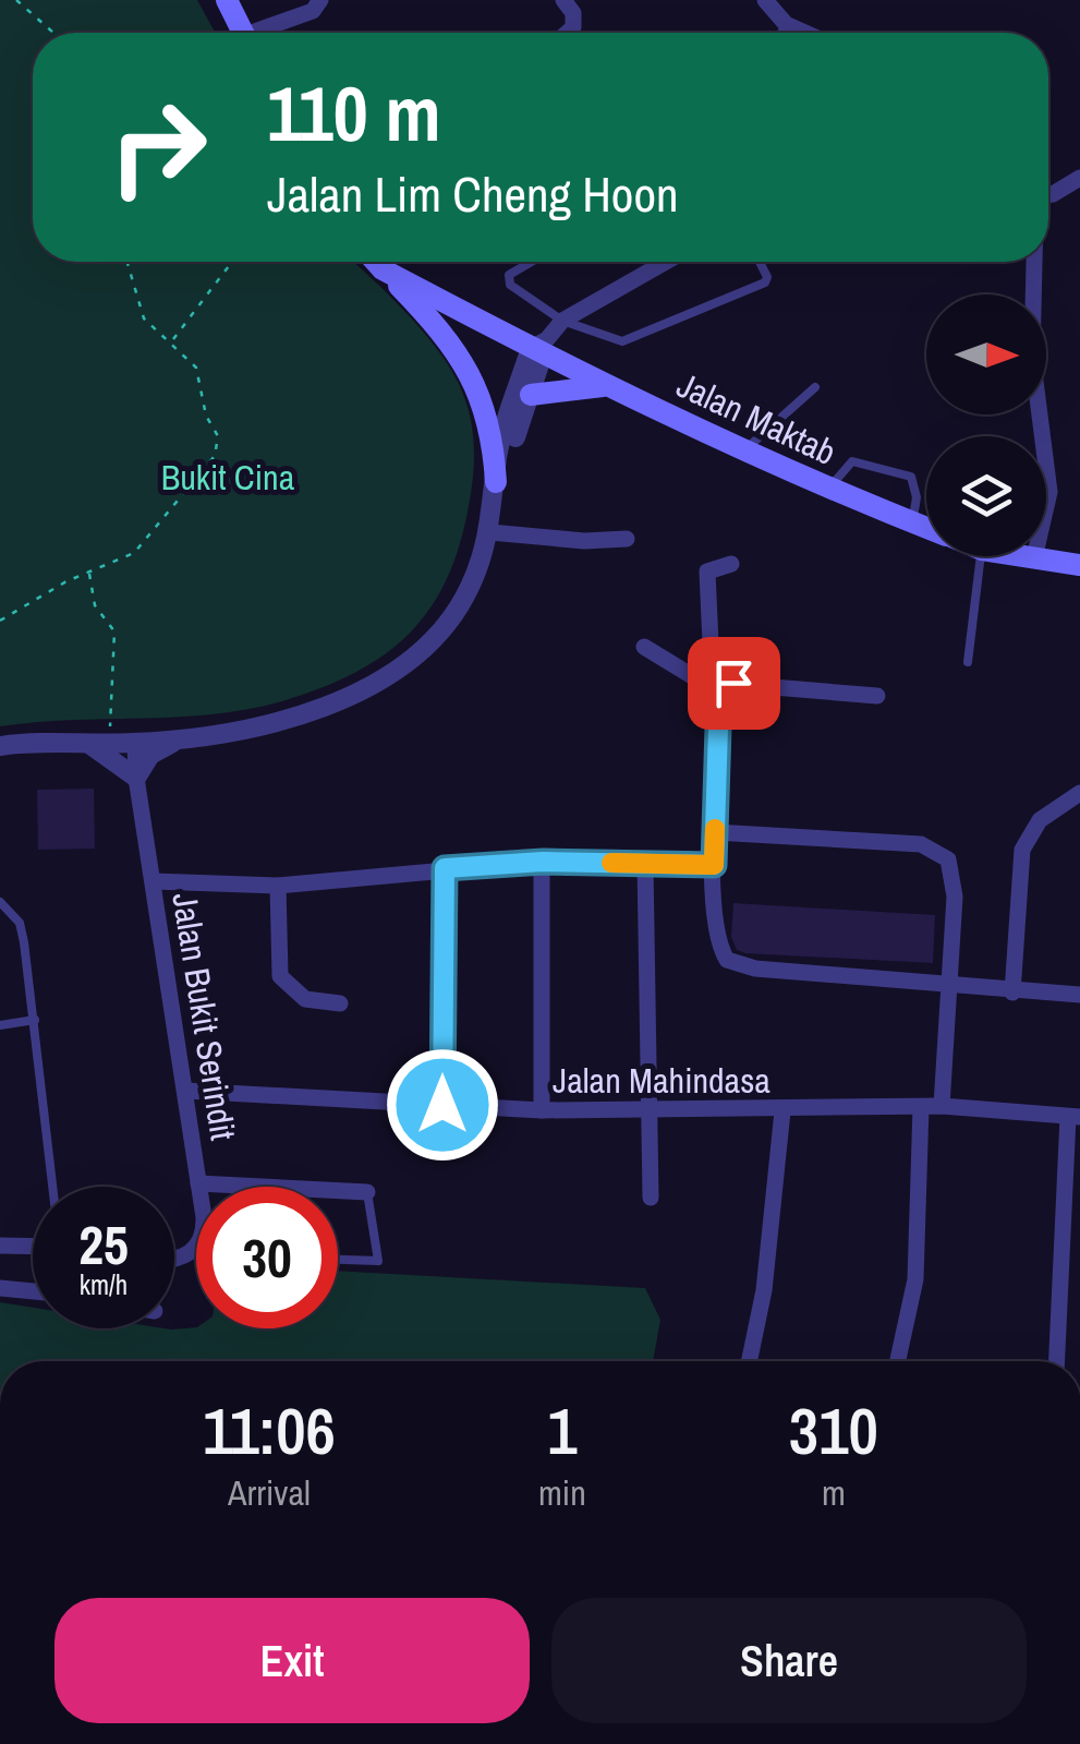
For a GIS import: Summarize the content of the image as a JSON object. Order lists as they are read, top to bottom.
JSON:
{
  "streets": {
    "main road": ["Jalan Maktab"],
    "street": ["Jalan Bukit Serindit", "Jalan Mahindasa"]
  },
  "crossings": [
    ["Jalan Bukit Serindit", "Jalan Mahindasa"]
  ],
  "parks": ["Bukit Cina"],
  "north": "right",
  "page": {
    "turn": ["110 m", "Jalan Lim Cheng Hoon"],
    "speed": "25 km/h",
    "limit": "30",
    "eta": [
      "11:06",
      "Arrival",
      "1",
      "min",
      "310",
      "m"
    ],
    "buttons": ["Exit", "Share"]
  }
}
